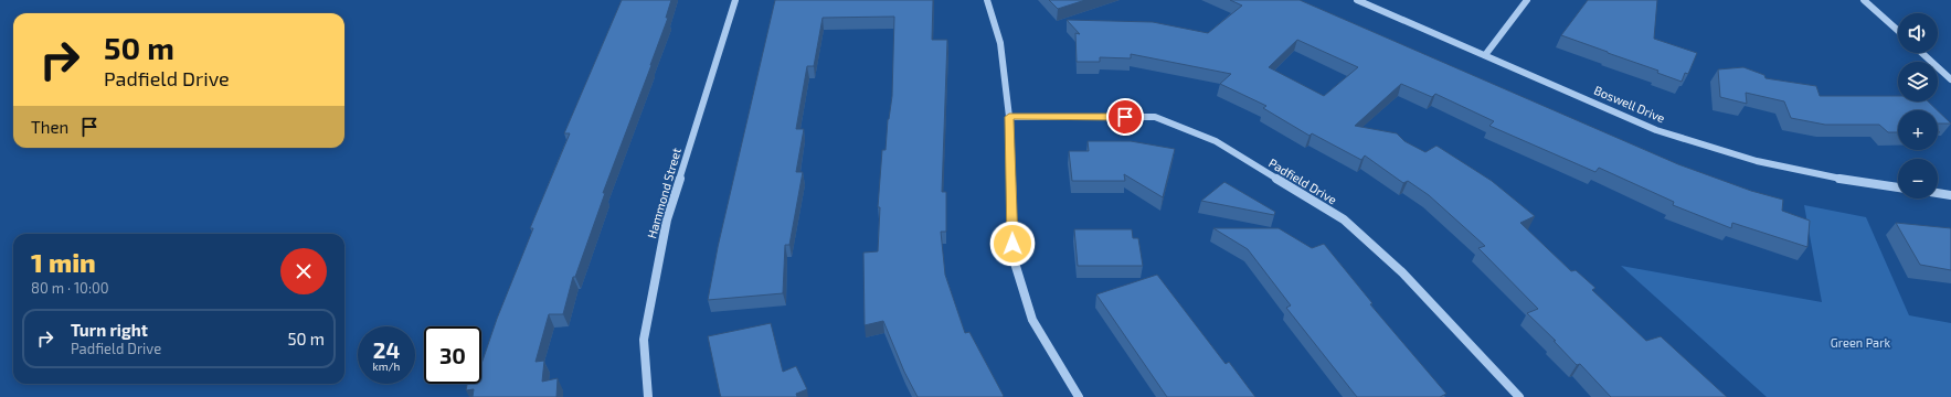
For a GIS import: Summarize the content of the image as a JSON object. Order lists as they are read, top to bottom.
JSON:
{
  "streets": {
    "street": ["Boswell Drive", "Padfield Drive", "Hammond Street"]
  },
  "parks": ["Green Park"],
  "page": {
    "map_buttons": ["+", "−"],
    "turn": ["50 m", "Padfield Drive"],
    "then": "Then",
    "heading": ["1 min", "80 m · 10:00"],
    "list": [
      {
        "name": "Turn right",
        "note": "Padfield Drive",
        "value": "50 m"
      }
    ],
    "speed": "24 km/h",
    "limit": "30"
  }
}
